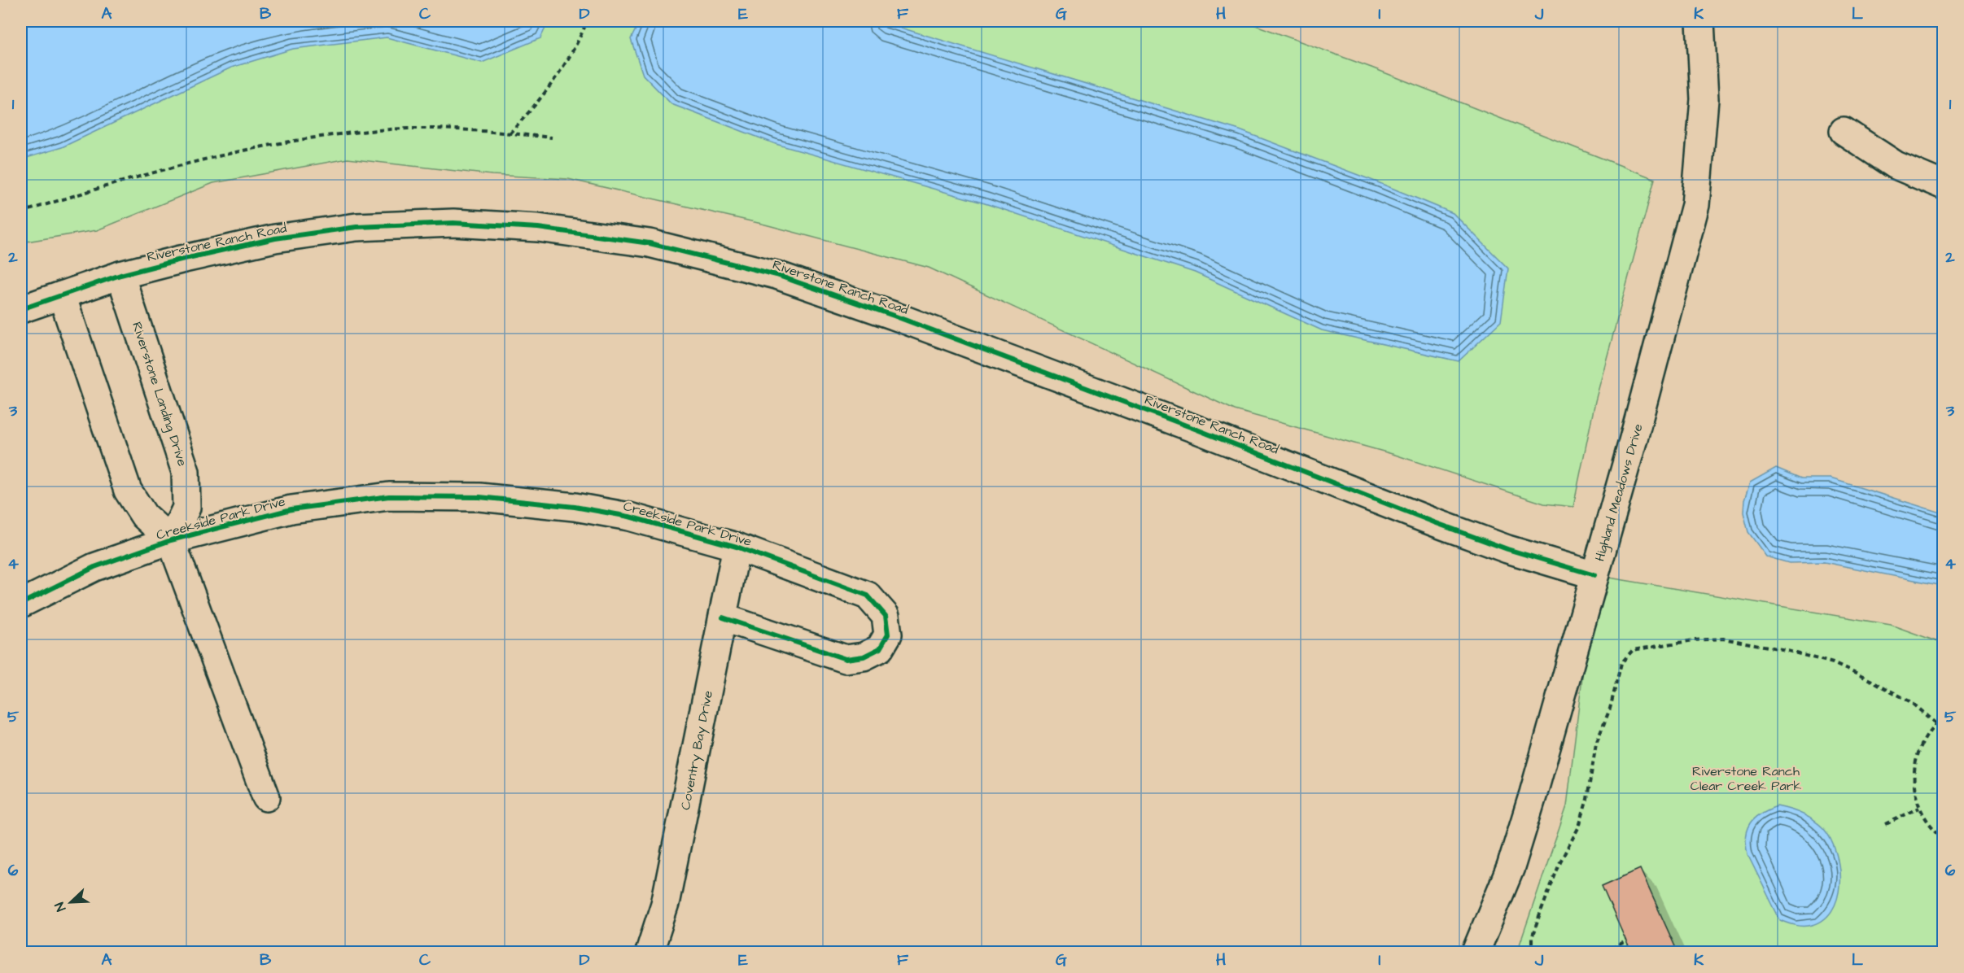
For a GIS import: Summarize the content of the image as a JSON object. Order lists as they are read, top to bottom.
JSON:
{
  "streets": {
    "street": [
      "Riverstone Ranch Road",
      "Riverstone Landing Drive",
      "Highland Meadows Drive",
      "Creekside Park Drive",
      "Coventry Bay Drive"
    ]
  },
  "crossings": [
    ["Riverstone Ranch Road", "Riverstone Landing Drive"],
    ["Riverstone Ranch Road", "Highland Meadows Drive"],
    ["Riverstone Landing Drive", "Creekside Park Drive"],
    ["Creekside Park Drive", "Coventry Bay Drive"]
  ],
  "parks": ["Riverstone Ranch Clear Creek Park"],
  "north": "bottom left",
  "grid": {
    "columns": [
      "A",
      "B",
      "C",
      "D",
      "E",
      "F",
      "G",
      "H",
      "I",
      "J",
      "K",
      "L"
    ],
    "rows": [
      "1",
      "2",
      "3",
      "4",
      "5",
      "6"
    ]
  }
}
